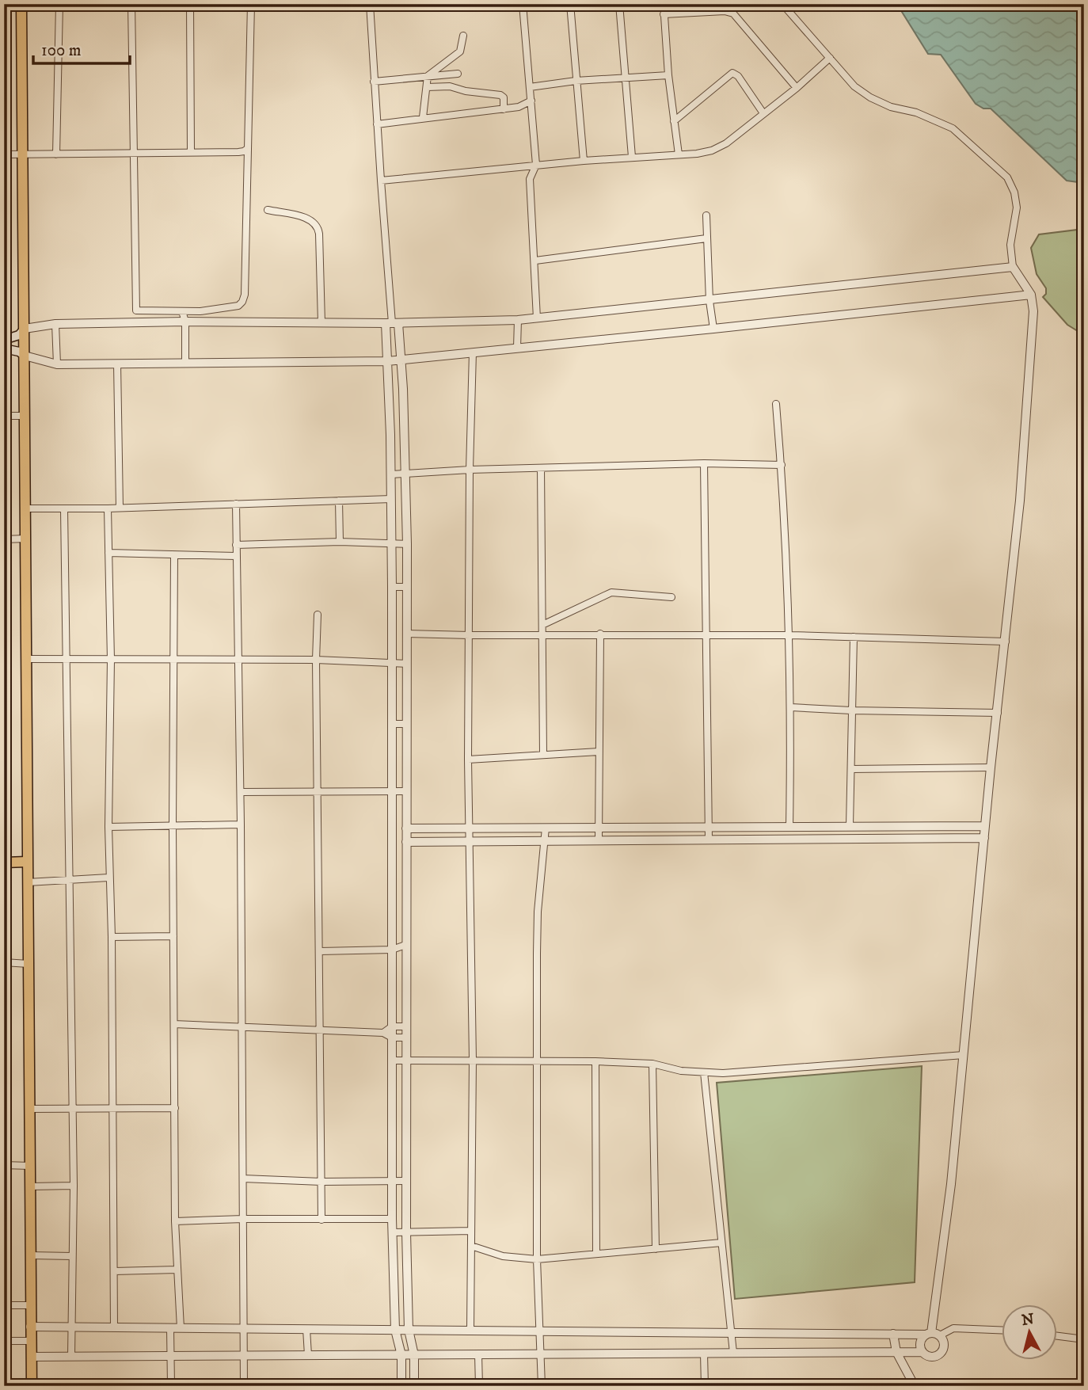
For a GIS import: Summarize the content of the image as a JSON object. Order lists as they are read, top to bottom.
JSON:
{
  "scale_bar": "100 m",
  "north": "top"
}
